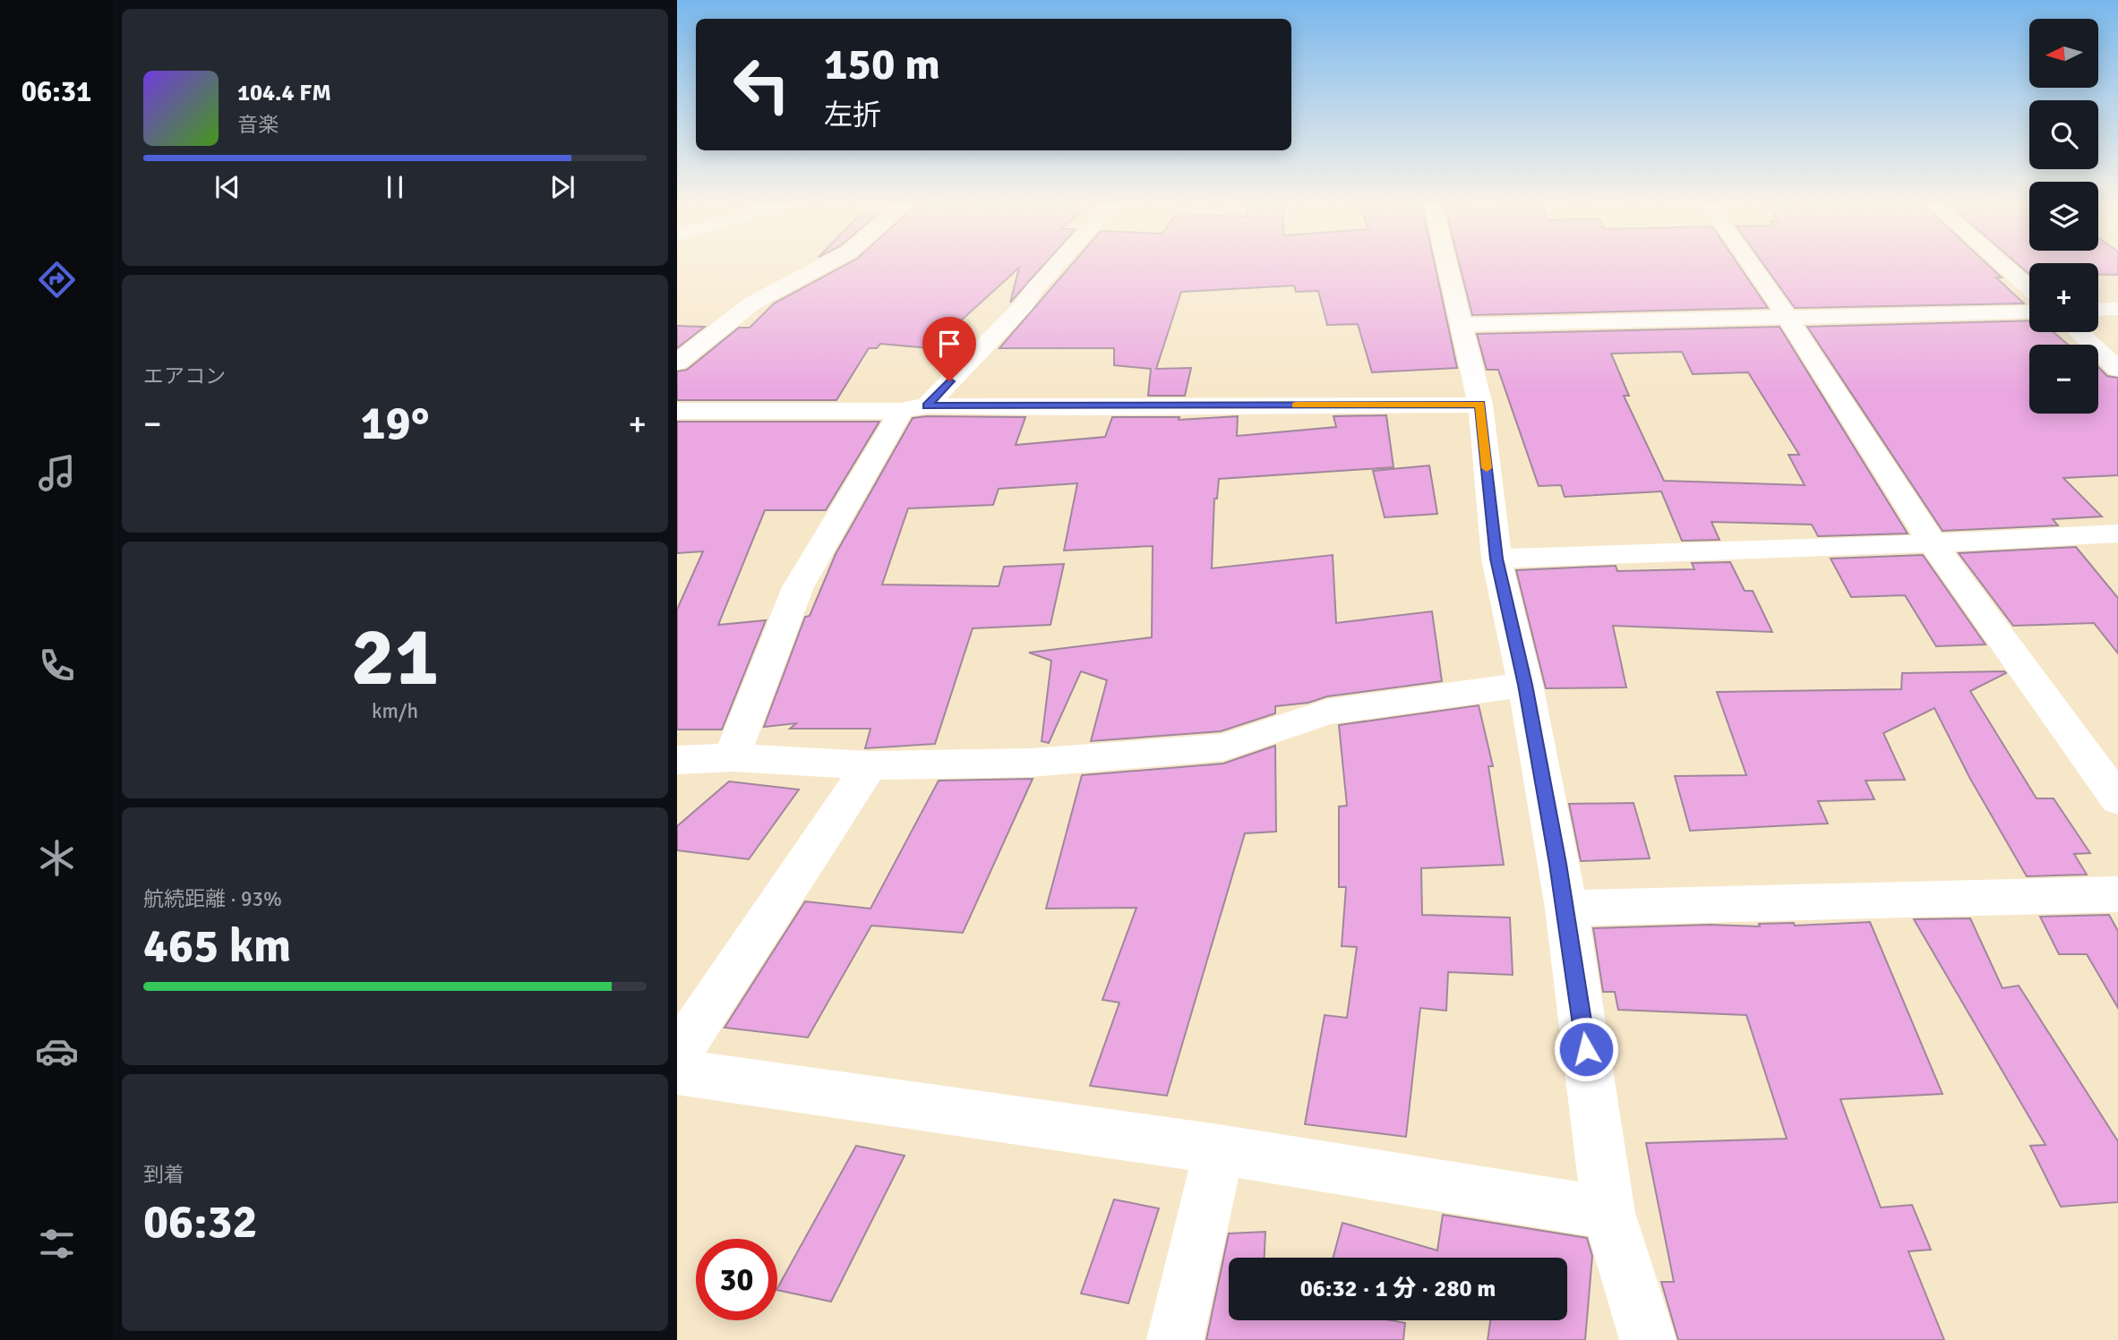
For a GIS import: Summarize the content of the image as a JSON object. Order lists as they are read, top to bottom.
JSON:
{
  "north": "left",
  "page": {
    "tabs": "06:31",
    "map_buttons": ["+", "−"],
    "turn": ["150 m", "左折"],
    "song": ["104.4 FM", "音楽"],
    "tile": [
      "エアコン",
      ["21", "km/h"],
      ["航続距離 · 93%", "465 km"],
      ["到着", "06:32"]
    ],
    "heat": ["−", "19°", "+"],
    "limit": "30",
    "trip": "06:32 · 1 分 · 280 m"
  }
}
